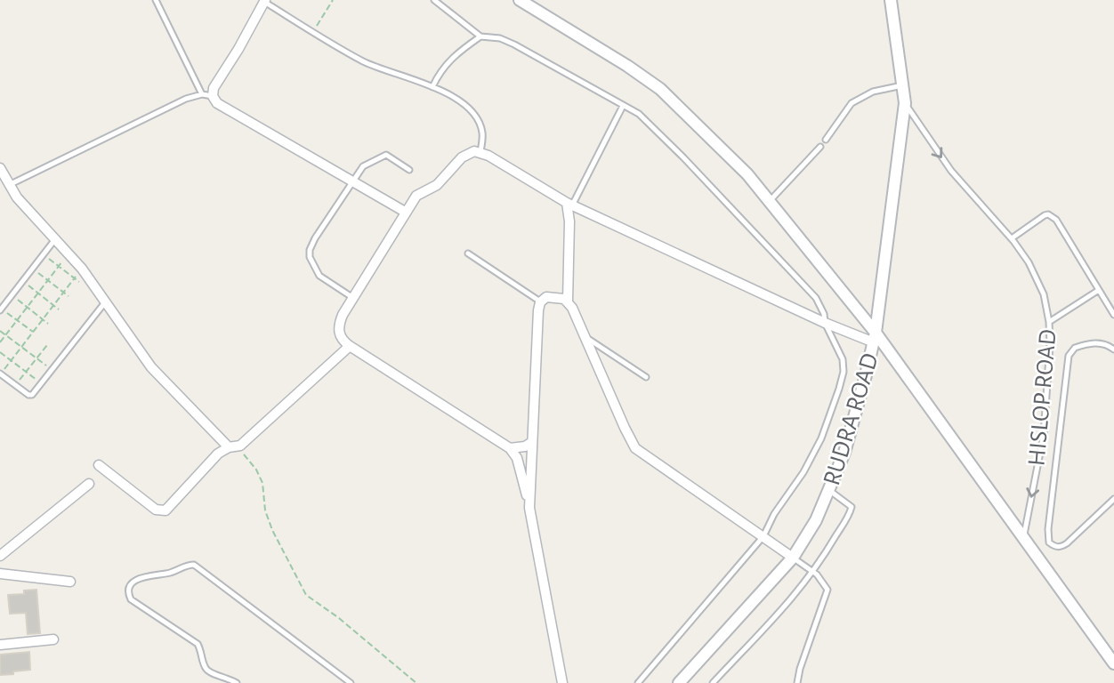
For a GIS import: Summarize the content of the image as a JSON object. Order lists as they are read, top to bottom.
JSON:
{
  "streets": {
    "street": ["HISLOP ROAD", "RUDRA ROAD"]
  },
  "crossings": [
    ["HISLOP ROAD", "RUDRA ROAD"]
  ],
  "one_way": ["HISLOP ROAD"]
}
